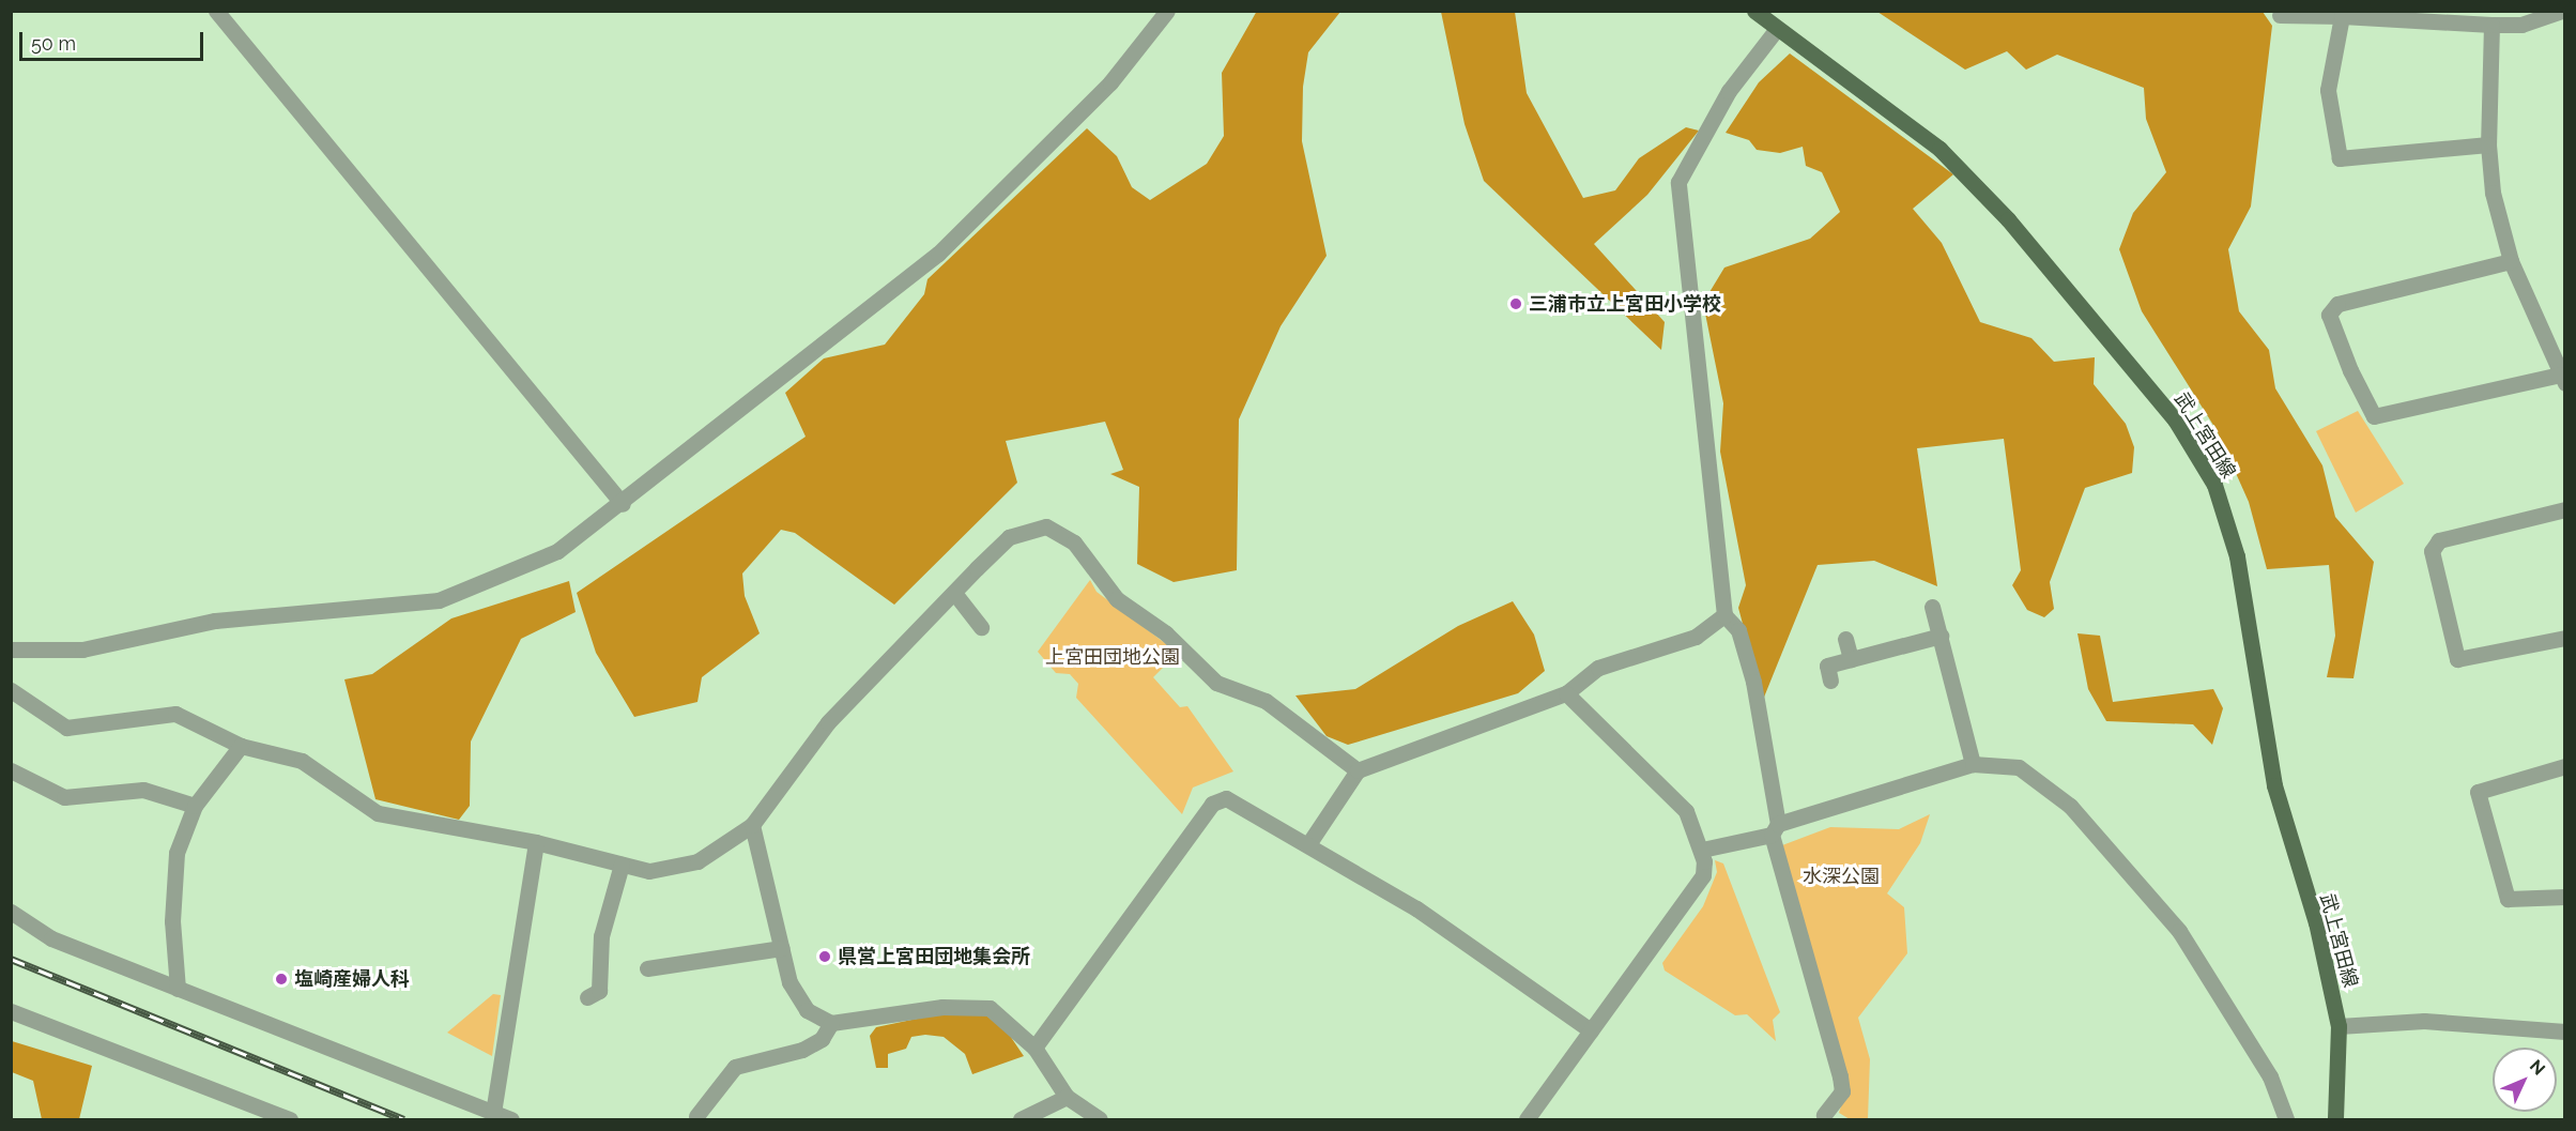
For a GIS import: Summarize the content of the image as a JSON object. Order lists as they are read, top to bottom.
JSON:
{
  "streets": {
    "main road": ["武上宮田線"]
  },
  "parks": ["上宮田団地公園", "水深公園"],
  "places": ["三浦市立上宮田小学校", "県営上宮田団地集会所", "塩崎産婦人科"],
  "scale_bar": "50 m",
  "north": "top right"
}
